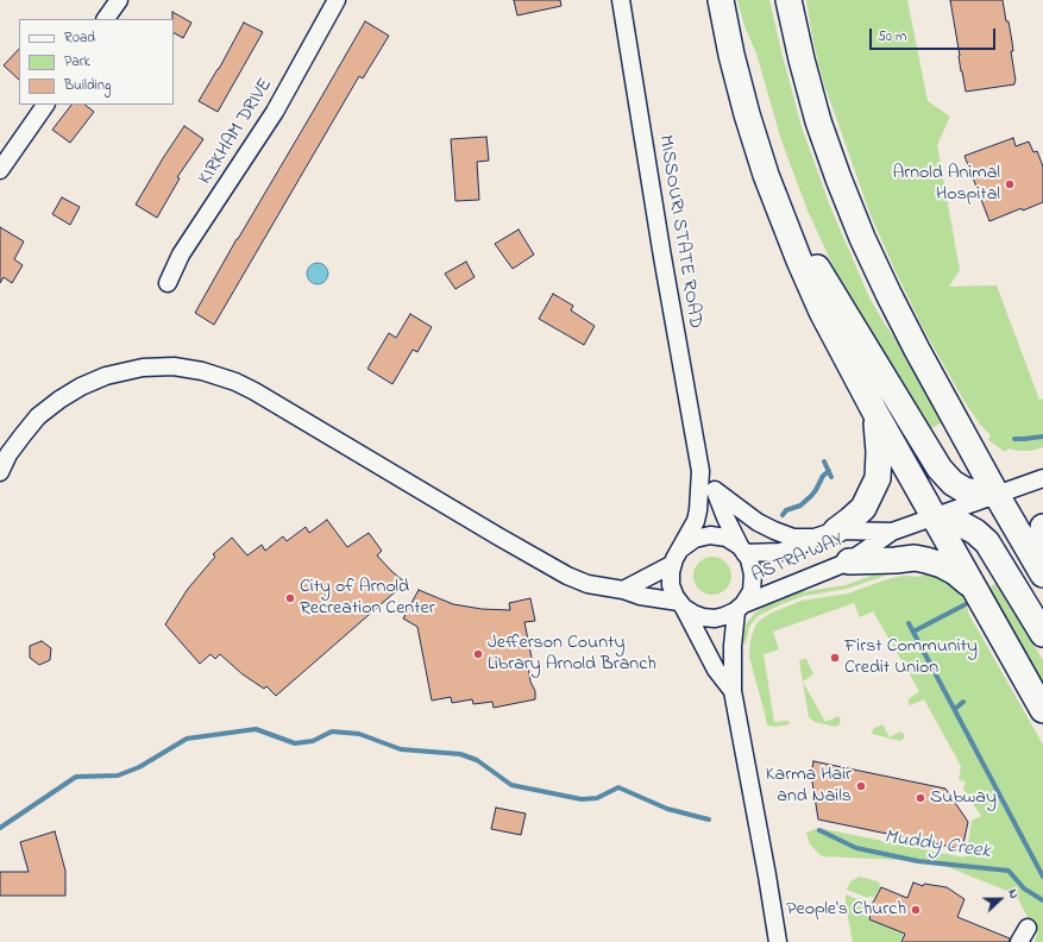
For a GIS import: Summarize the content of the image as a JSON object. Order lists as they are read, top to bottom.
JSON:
{
  "streets": {
    "street": ["KIRKHAM DRIVE", "MISSOURI STATE ROAD", "ASTRA WAY"]
  },
  "crossings": [
    ["MISSOURI STATE ROAD", "ASTRA WAY"]
  ],
  "water": ["Muddy Creek"],
  "places": [
    "Arnold Animal Hospital",
    "City of Arnold Recreation Center",
    "Jefferson County Library Arnold Branch",
    "First Community Credit Union",
    "Karma Hair and Nails",
    "Subway",
    "People's Church"
  ],
  "legend": ["Road", "Park", "Building"],
  "scale_bar": "50 m",
  "north": "right"
}
